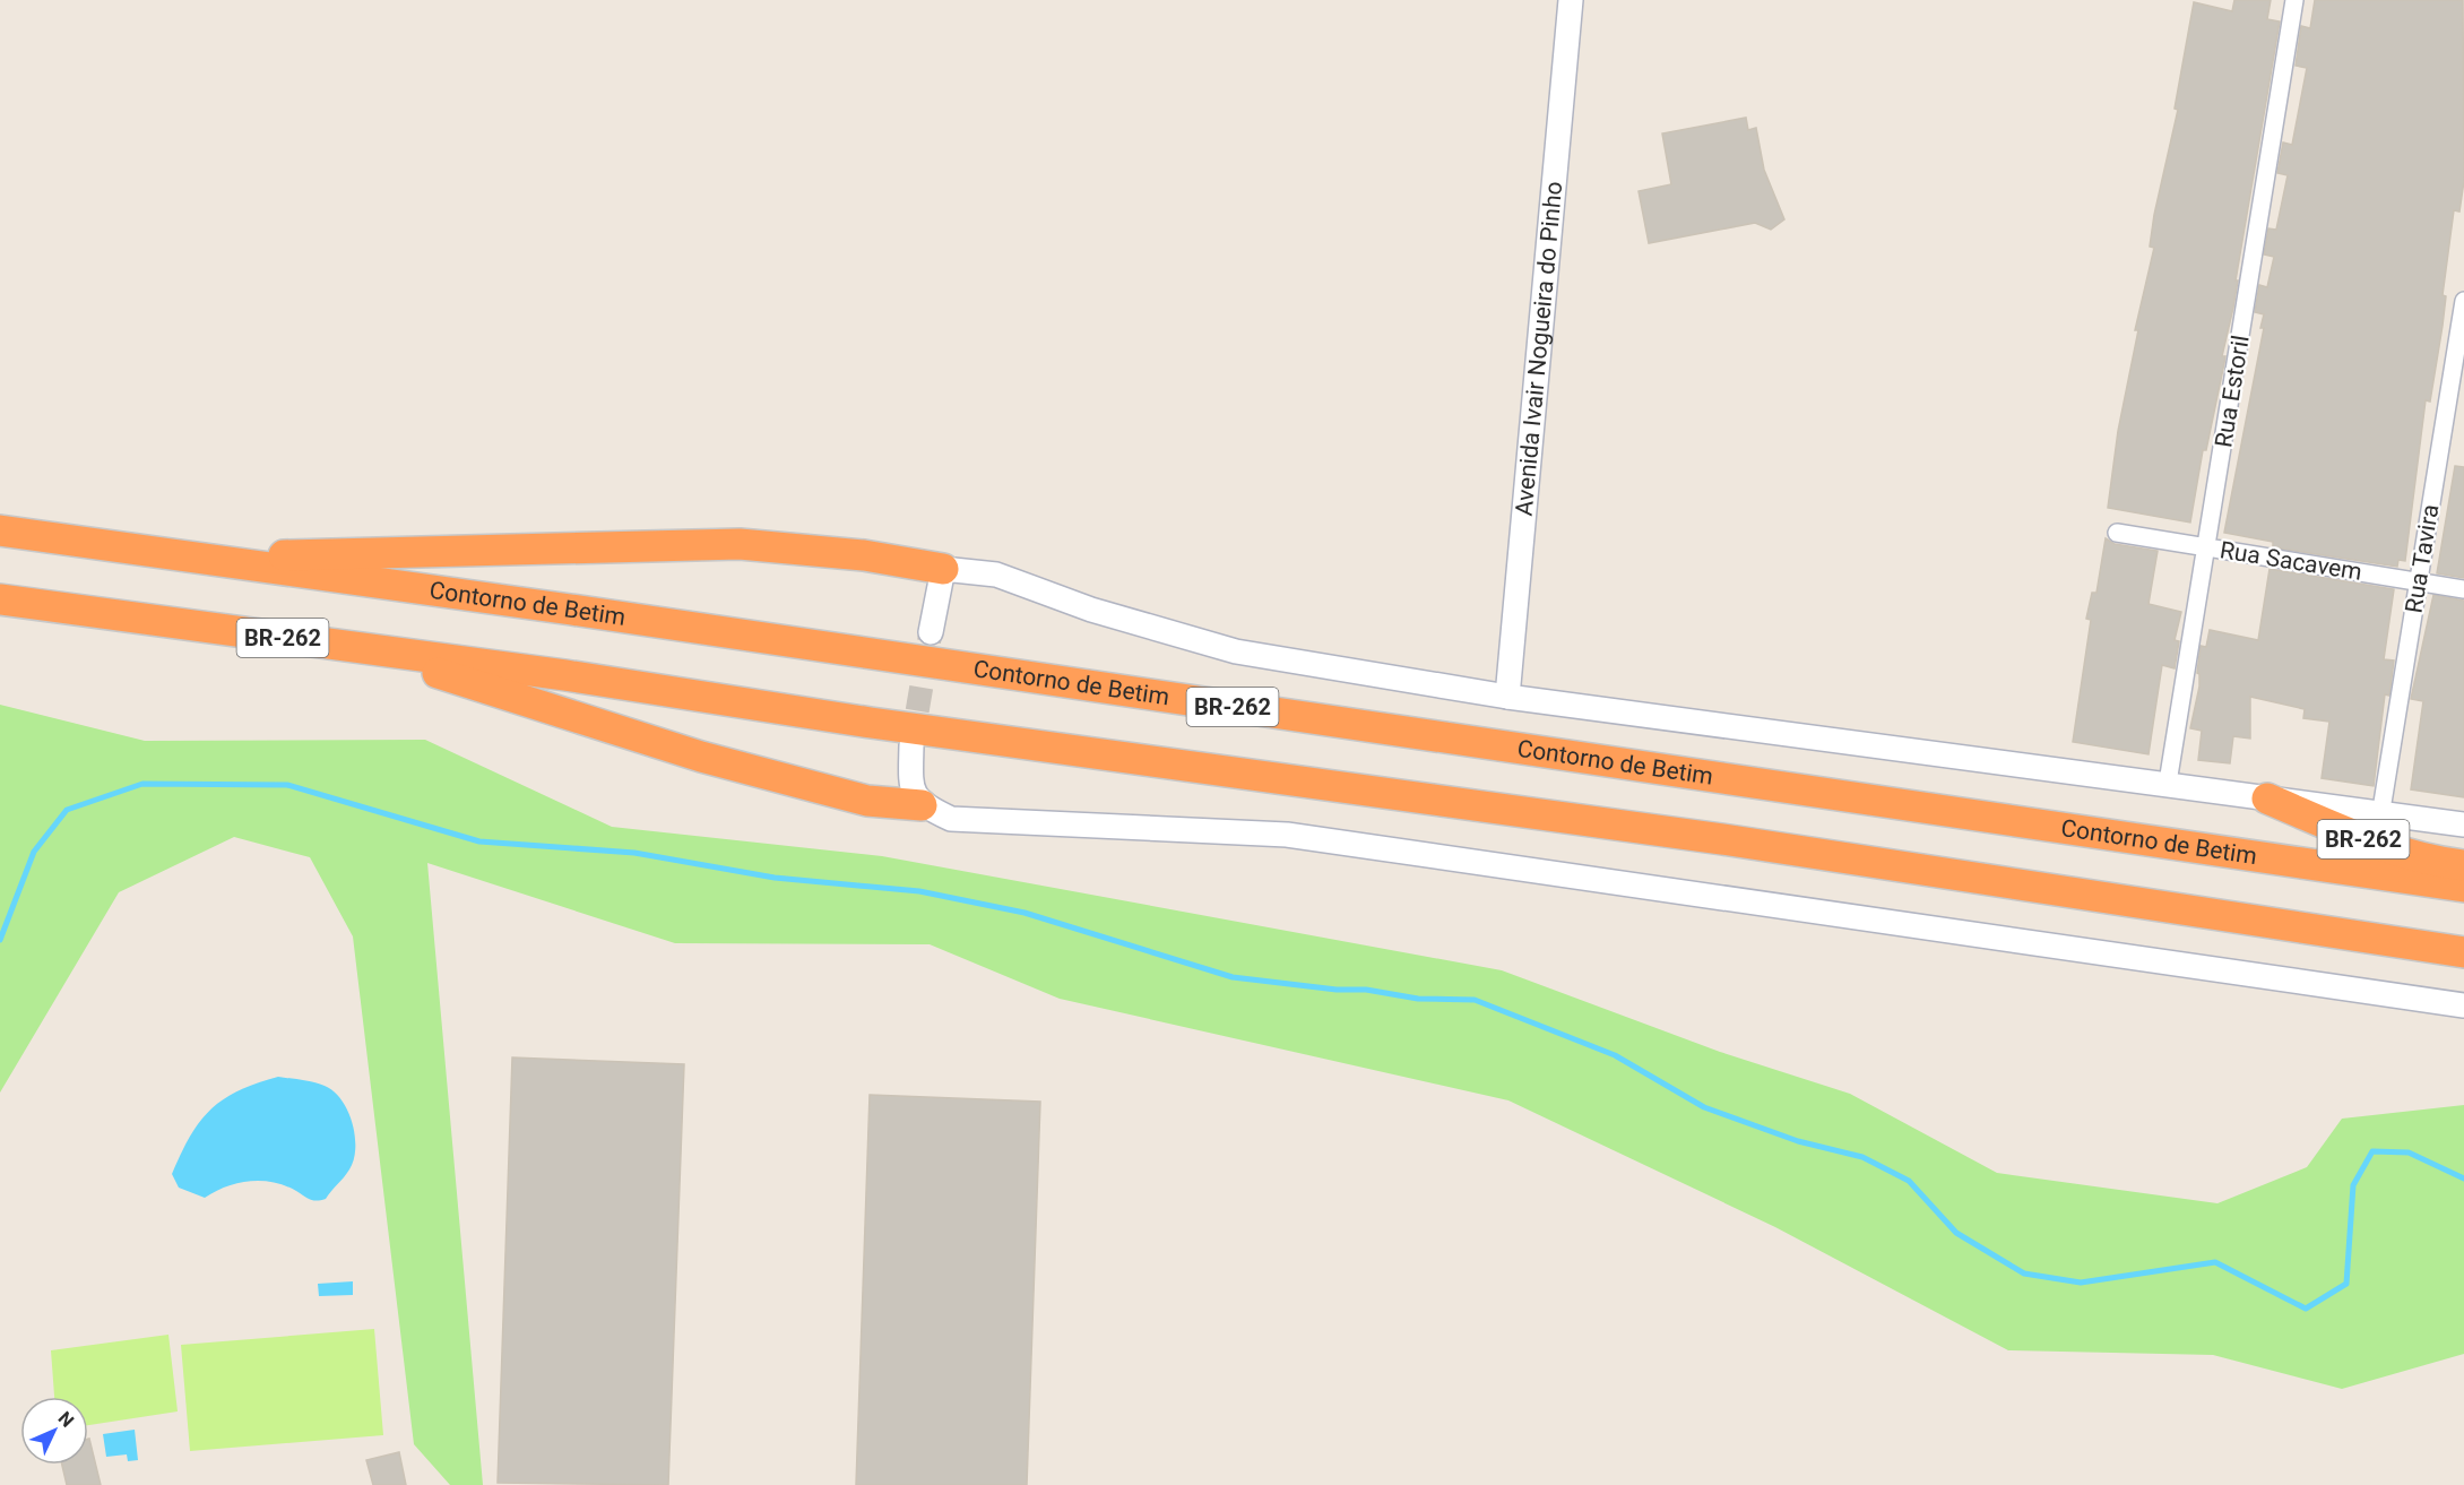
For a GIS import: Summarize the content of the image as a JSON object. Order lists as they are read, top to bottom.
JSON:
{
  "streets": {
    "highway": ["Contorno de Betim", "BR-262"],
    "street": [
      "Avenida Ivair Nogueira do Pinho",
      "Rua Estoril",
      "Rua Tavira",
      "Rua Sacavem"
    ]
  },
  "crossings": [
    ["Rua Estoril", "Rua Sacavem"],
    ["Rua Tavira", "Rua Sacavem"]
  ],
  "north": "top right"
}
